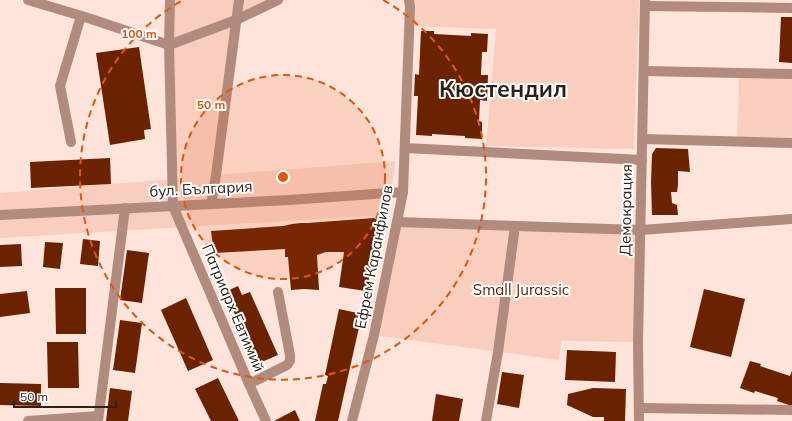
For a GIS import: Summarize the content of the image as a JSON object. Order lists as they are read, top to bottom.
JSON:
{
  "streets": {
    "street": [
      "бул. България",
      "Демокрация",
      "Ефрем Каранфилов",
      "Патриарх Евтимий"
    ]
  },
  "crossings": [
    ["бул. България", "Ефрем Каранфилов"],
    ["бул. България", "Патриарх Евтимий"]
  ],
  "districts": ["Кюстендил"],
  "parks": ["Small Jurassic"],
  "scale_bar": "50 m",
  "rings": ["100 m", "50 m"]
}
